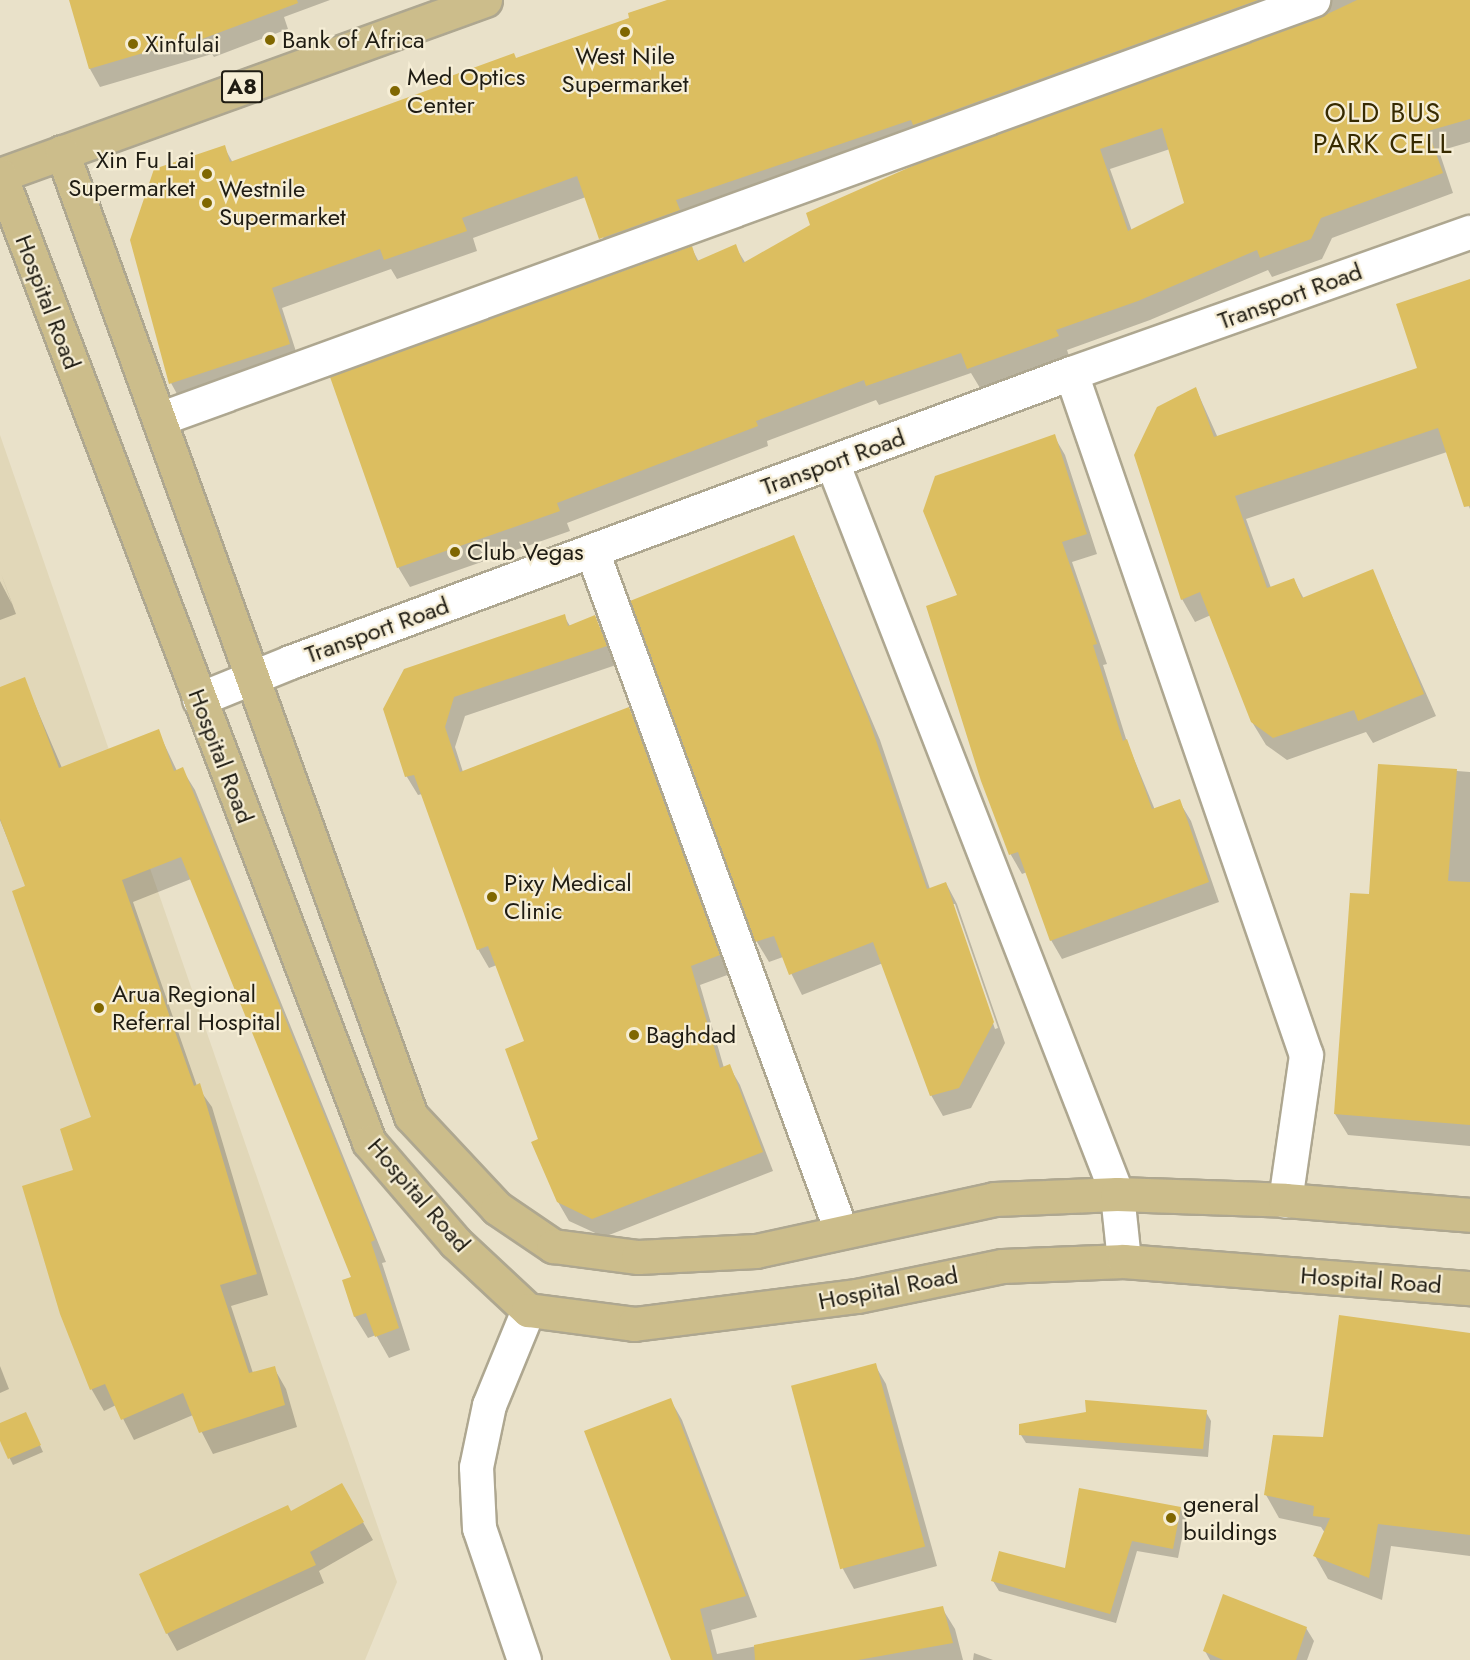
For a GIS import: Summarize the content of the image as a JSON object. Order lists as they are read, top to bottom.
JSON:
{
  "streets": {
    "main road": ["A8", "Hospital Road"],
    "street": ["Transport Road"]
  },
  "crossings": [
    ["A8", "Hospital Road"],
    ["Transport Road", "Hospital Road"]
  ],
  "districts": ["OLD BUS PARK CELL"],
  "places": [
    "West Nile Supermarket",
    "Bank of Africa",
    "Xinfulai",
    "Med Optics Center",
    "Xin Fu Lai Supermarket",
    "Westnile Supermarket",
    "Club Vegas",
    "Pixy Medical Clinic",
    "Arua Regional Referral Hospital",
    "Baghdad",
    "general buildings"
  ]
}
